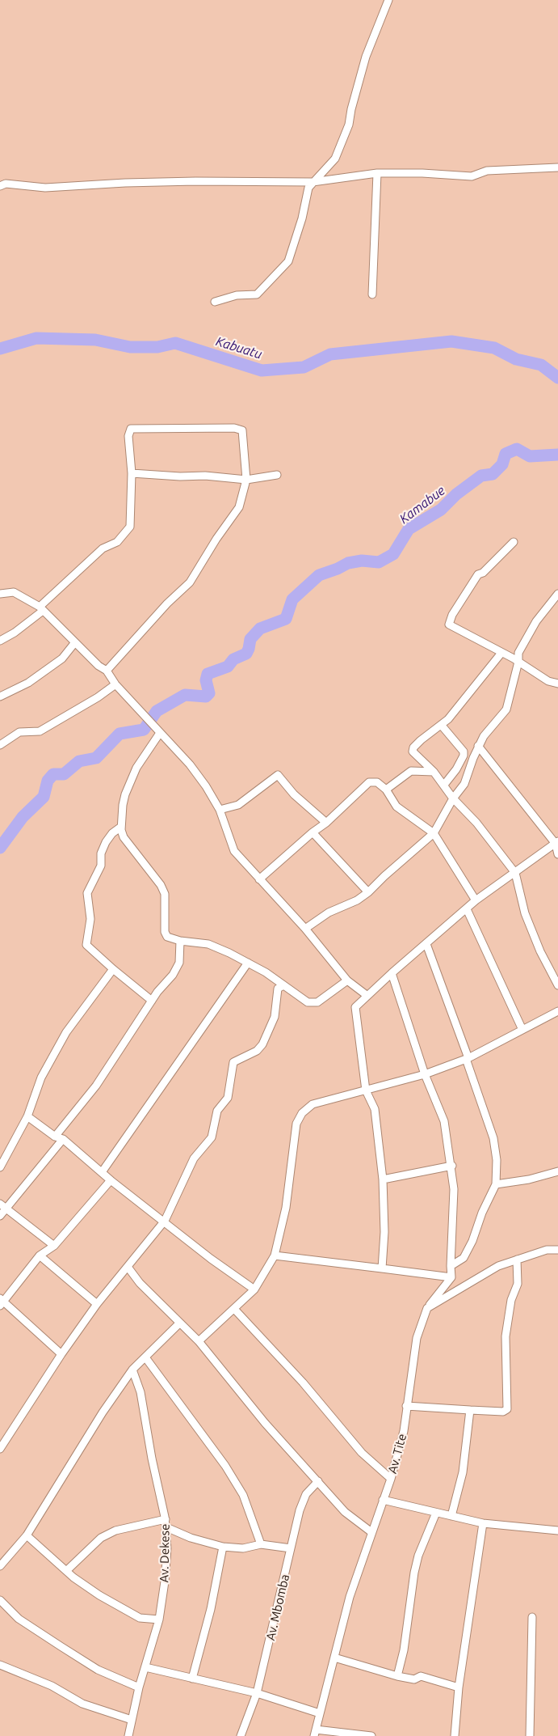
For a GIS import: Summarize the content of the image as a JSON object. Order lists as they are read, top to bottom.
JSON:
{
  "streets": {
    "street": ["Av. Tite", "Av. Dekese", "Av. Mbomba"]
  },
  "water": ["Kabuatu", "Kamabue"]
}
